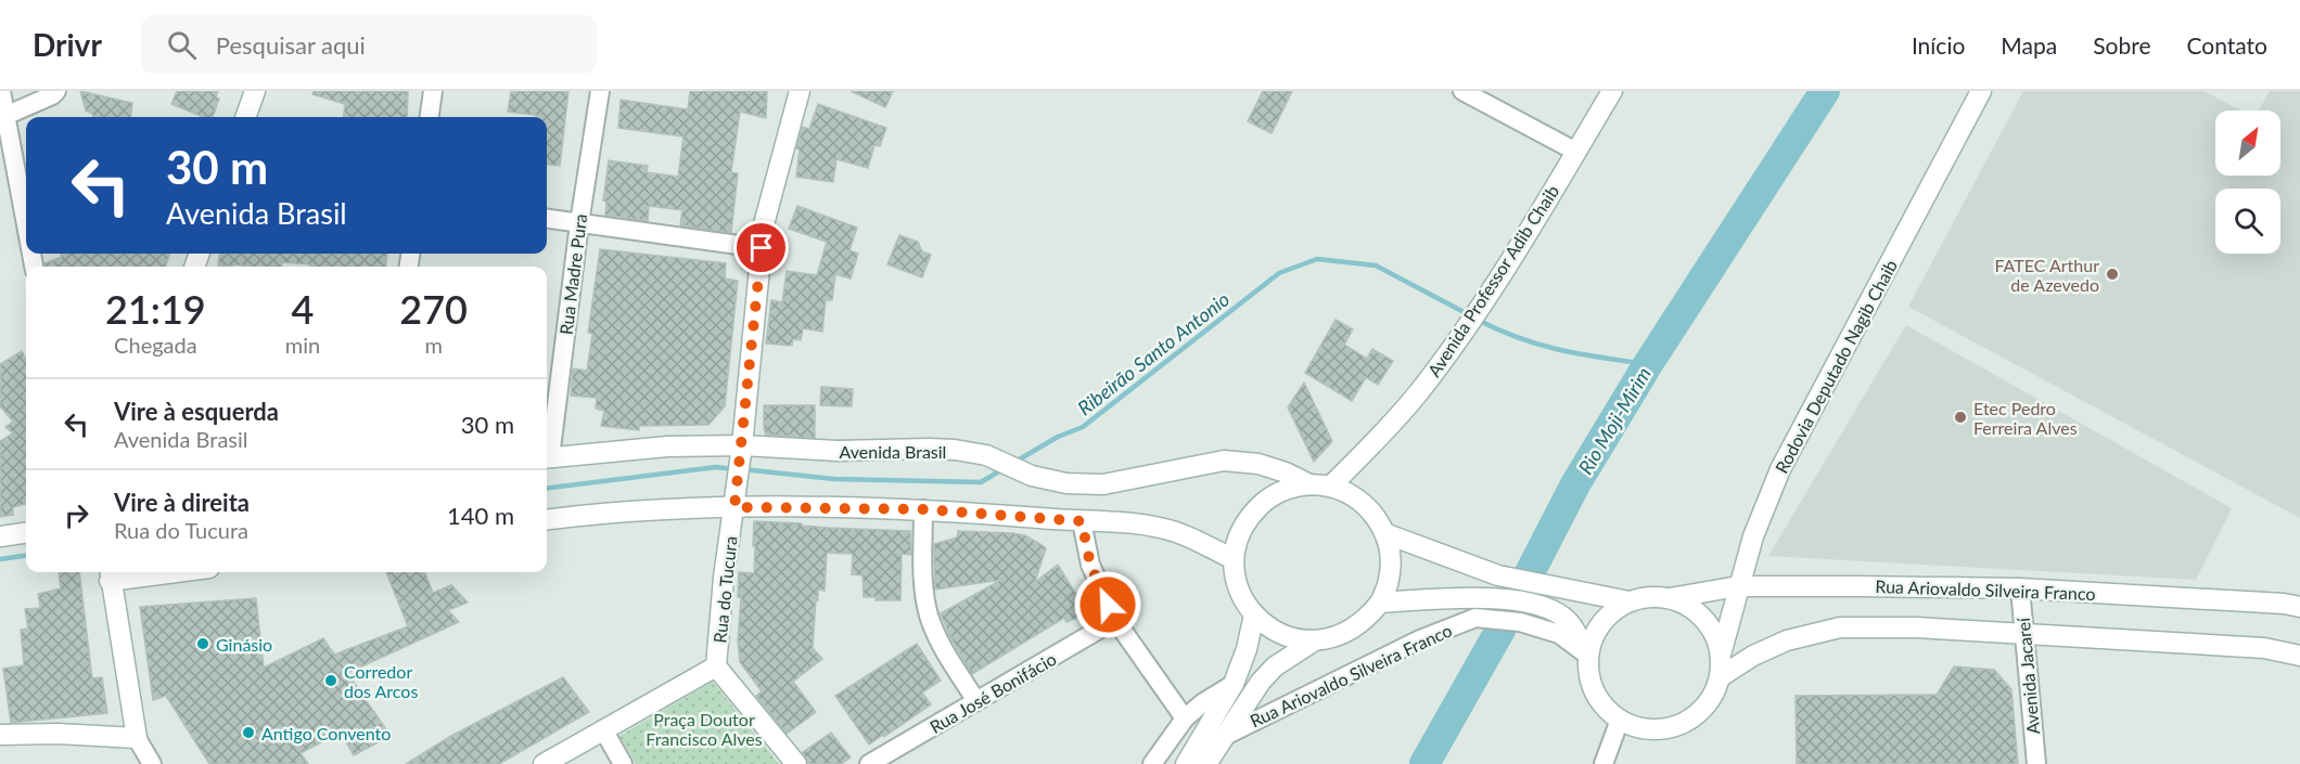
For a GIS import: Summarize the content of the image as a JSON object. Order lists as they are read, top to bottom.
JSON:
{
  "streets": {
    "main road": [
      "Avenida Professor Adib Chaib",
      "Rodovia Deputado Nagib Chaib",
      "Avenida Brasil",
      "Rua do Tucura",
      "Rua Ariovaldo Silveira Franco"
    ],
    "street": ["Rua Madre Pura", "Avenida Jacareí", "Rua José Bonifácio"]
  },
  "crossings": [
    ["Avenida Professor Adib Chaib", "Avenida Brasil"],
    ["Rodovia Deputado Nagib Chaib", "Rua Ariovaldo Silveira Franco"],
    ["Avenida Brasil", "Rua do Tucura"],
    ["Rua Ariovaldo Silveira Franco", "Avenida Jacareí"]
  ],
  "water": ["Ribeirão Santo Antonio", "Rio Moji-Mirim"],
  "parks": ["Praça Doutor Francisco Alves"],
  "places": [
    "FATEC Arthur de Azevedo",
    "Etec Pedro Ferreira Alves",
    "Ginásio",
    "Corredor dos Arcos",
    "Antigo Convento"
  ],
  "north": "top right",
  "page": {
    "header": "Drivr",
    "search": "Pesquisar aqui",
    "nav": [
      "Início",
      "Mapa",
      "Sobre",
      "Contato"
    ],
    "turn": ["30 m", "Avenida Brasil"],
    "eta": [
      "21:19",
      "Chegada",
      "4",
      "min",
      "270",
      "m"
    ],
    "list": [
      {
        "name": "Vire à esquerda",
        "note": "Avenida Brasil",
        "value": "30 m"
      },
      {
        "name": "Vire à direita",
        "note": "Rua do Tucura",
        "value": "140 m"
      }
    ]
  }
}
